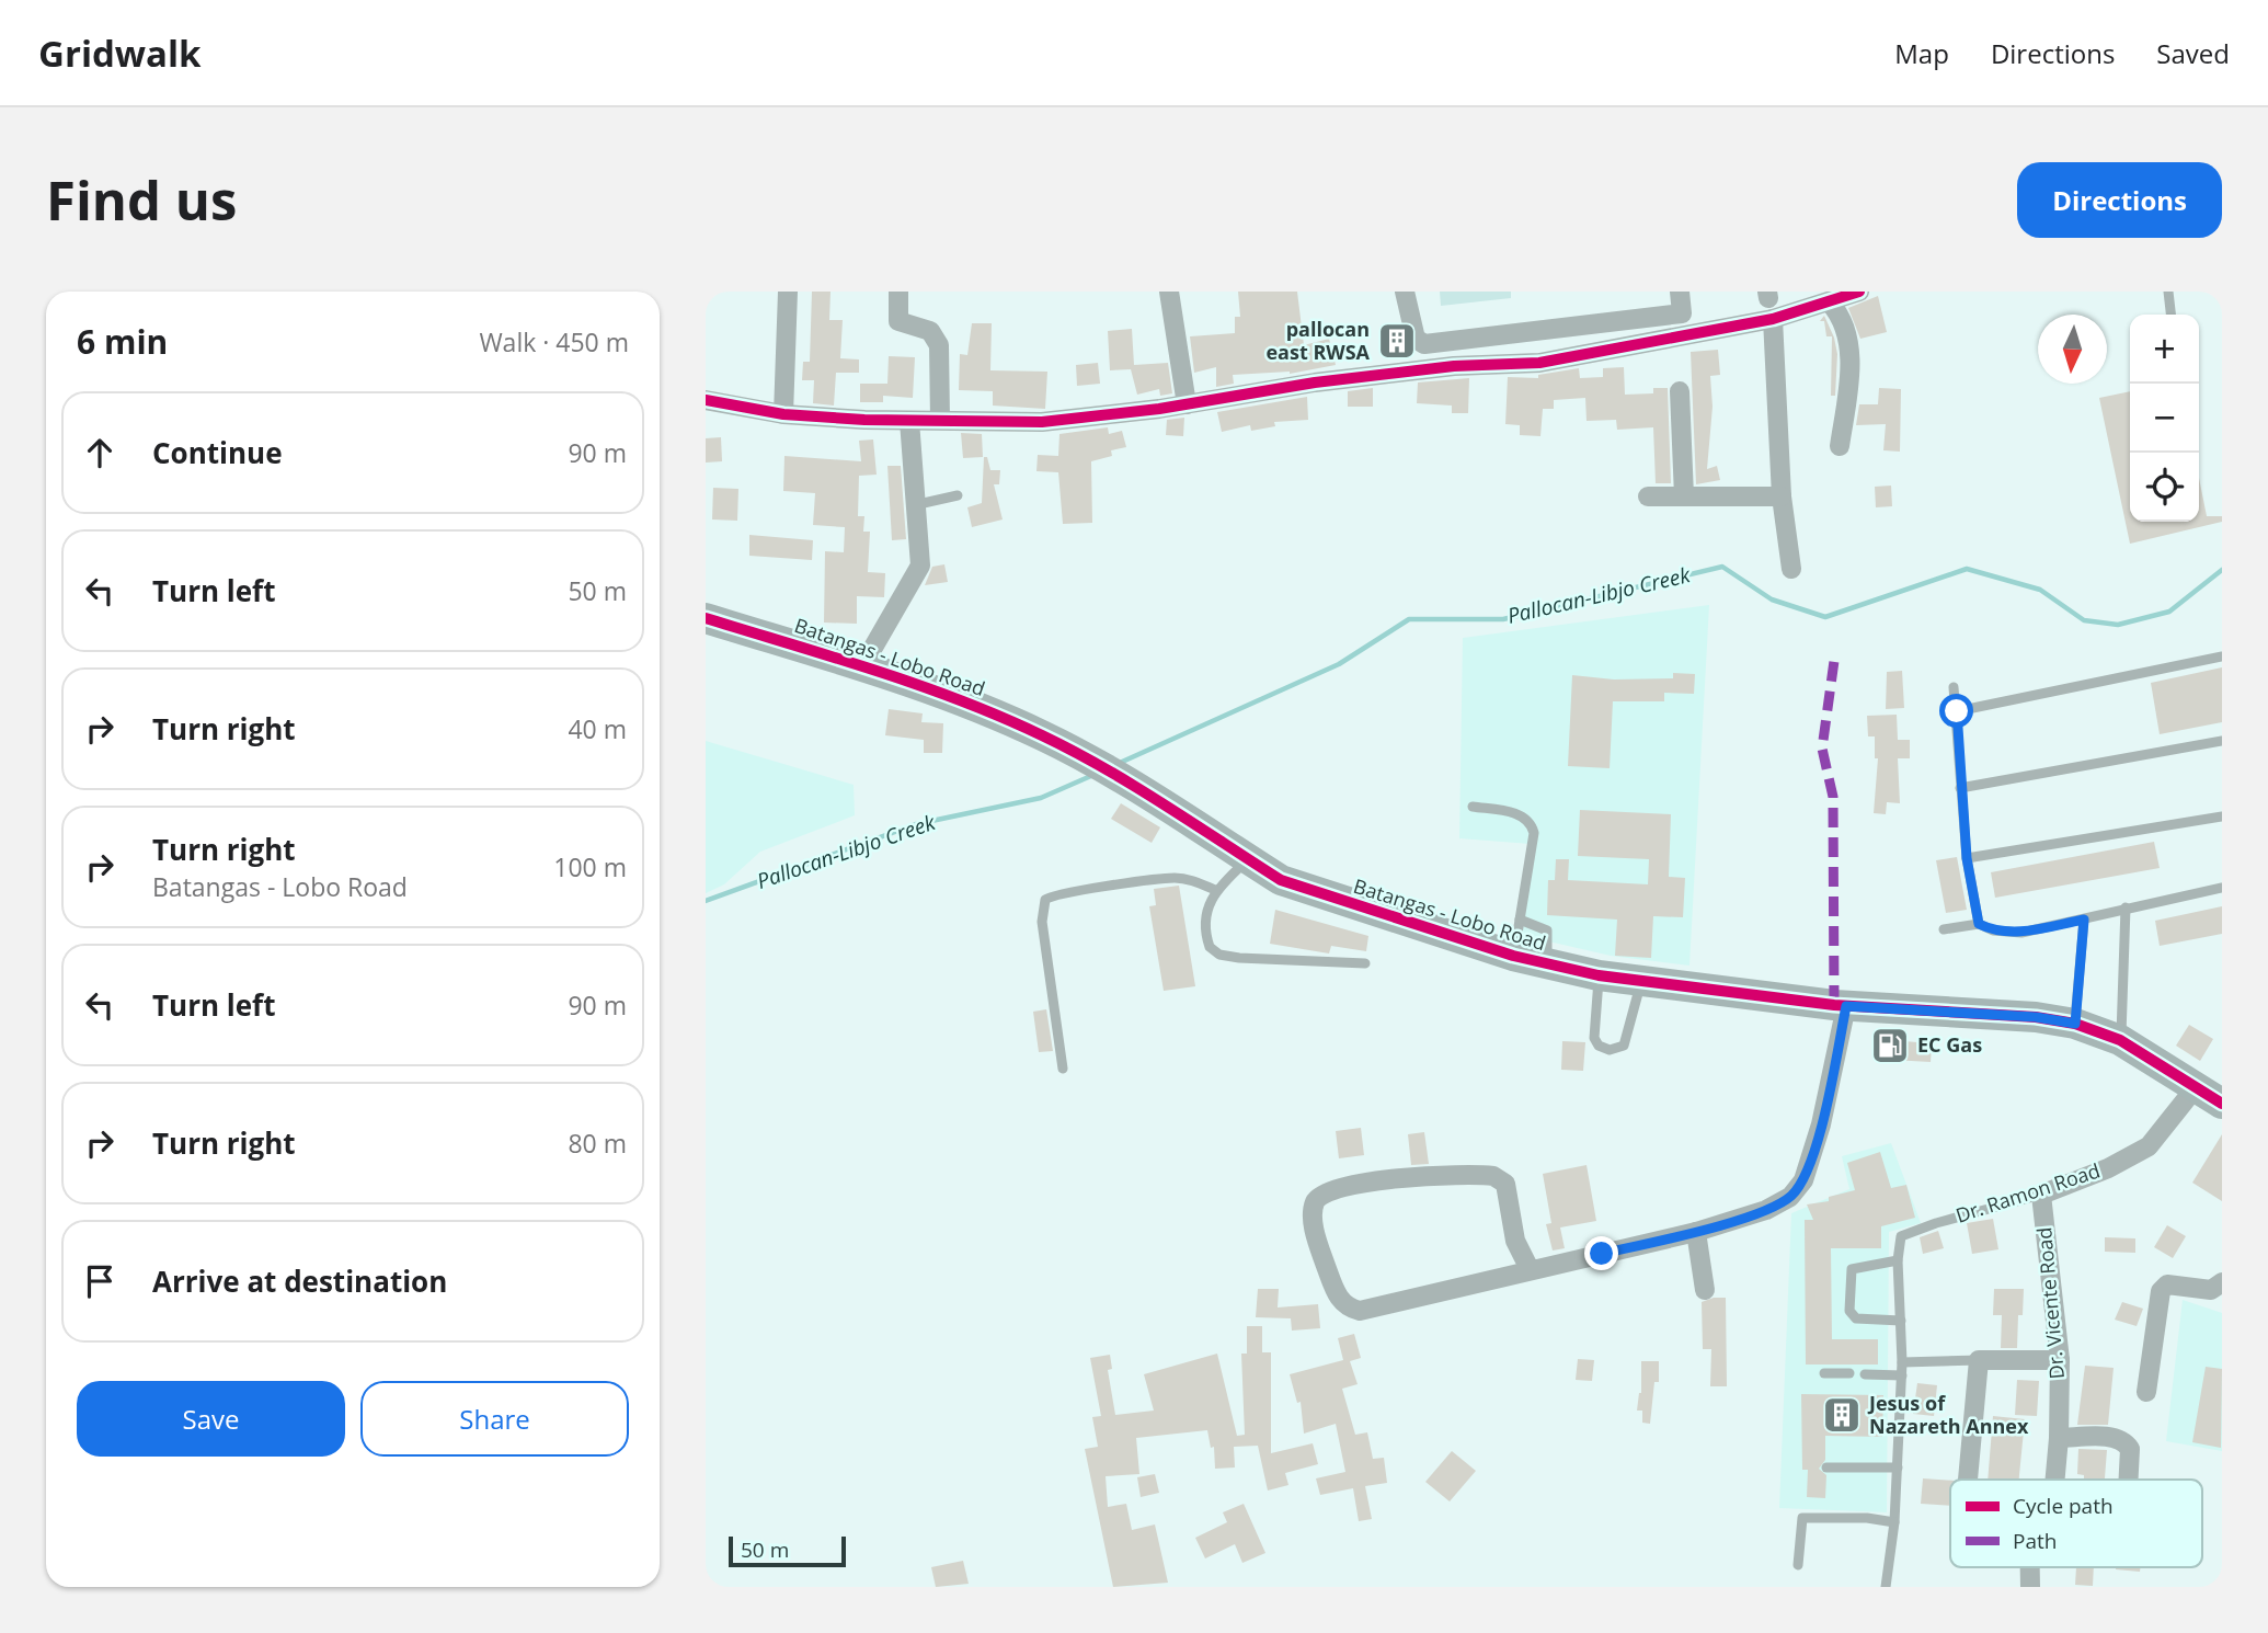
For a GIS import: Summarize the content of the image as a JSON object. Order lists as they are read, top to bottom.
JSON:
{
  "streets": {
    "main road": ["Batangas - Lobo Road"],
    "street": ["Dr. Ramon Road", "Dr. Vicente Road"]
  },
  "crossings": [
    ["Batangas - Lobo Road", "Dr. Ramon Road"],
    ["Dr. Ramon Road", "Dr. Vicente Road"]
  ],
  "water": ["Pallocan-Libjo Creek"],
  "places": {
    "building": ["pallocan east RWSA", "Jesus of Nazareth Annex"],
    "fuel station": ["EC Gas"]
  },
  "legend": ["Cycle path", "Path"],
  "scale_bar": "50 m",
  "north": "bottom",
  "page": {
    "header": "Gridwalk",
    "nav": ["Map", "Directions", "Saved"],
    "buttons": [
      "Directions",
      ["Save", "Share"]
    ],
    "title": "Find us",
    "heading": ["6 min", "Walk · 450 m"],
    "map_buttons": ["+", "−"],
    "list": [
      ["Continue", "90 m"],
      ["Turn left", "50 m"],
      ["Turn right", "40 m"],
      ["Turn right", "Batangas - Lobo Road", "100 m"],
      ["Turn left", "90 m"],
      ["Turn right", "80 m"],
      "Arrive at destination"
    ],
    "scale": "50 m"
  }
}
